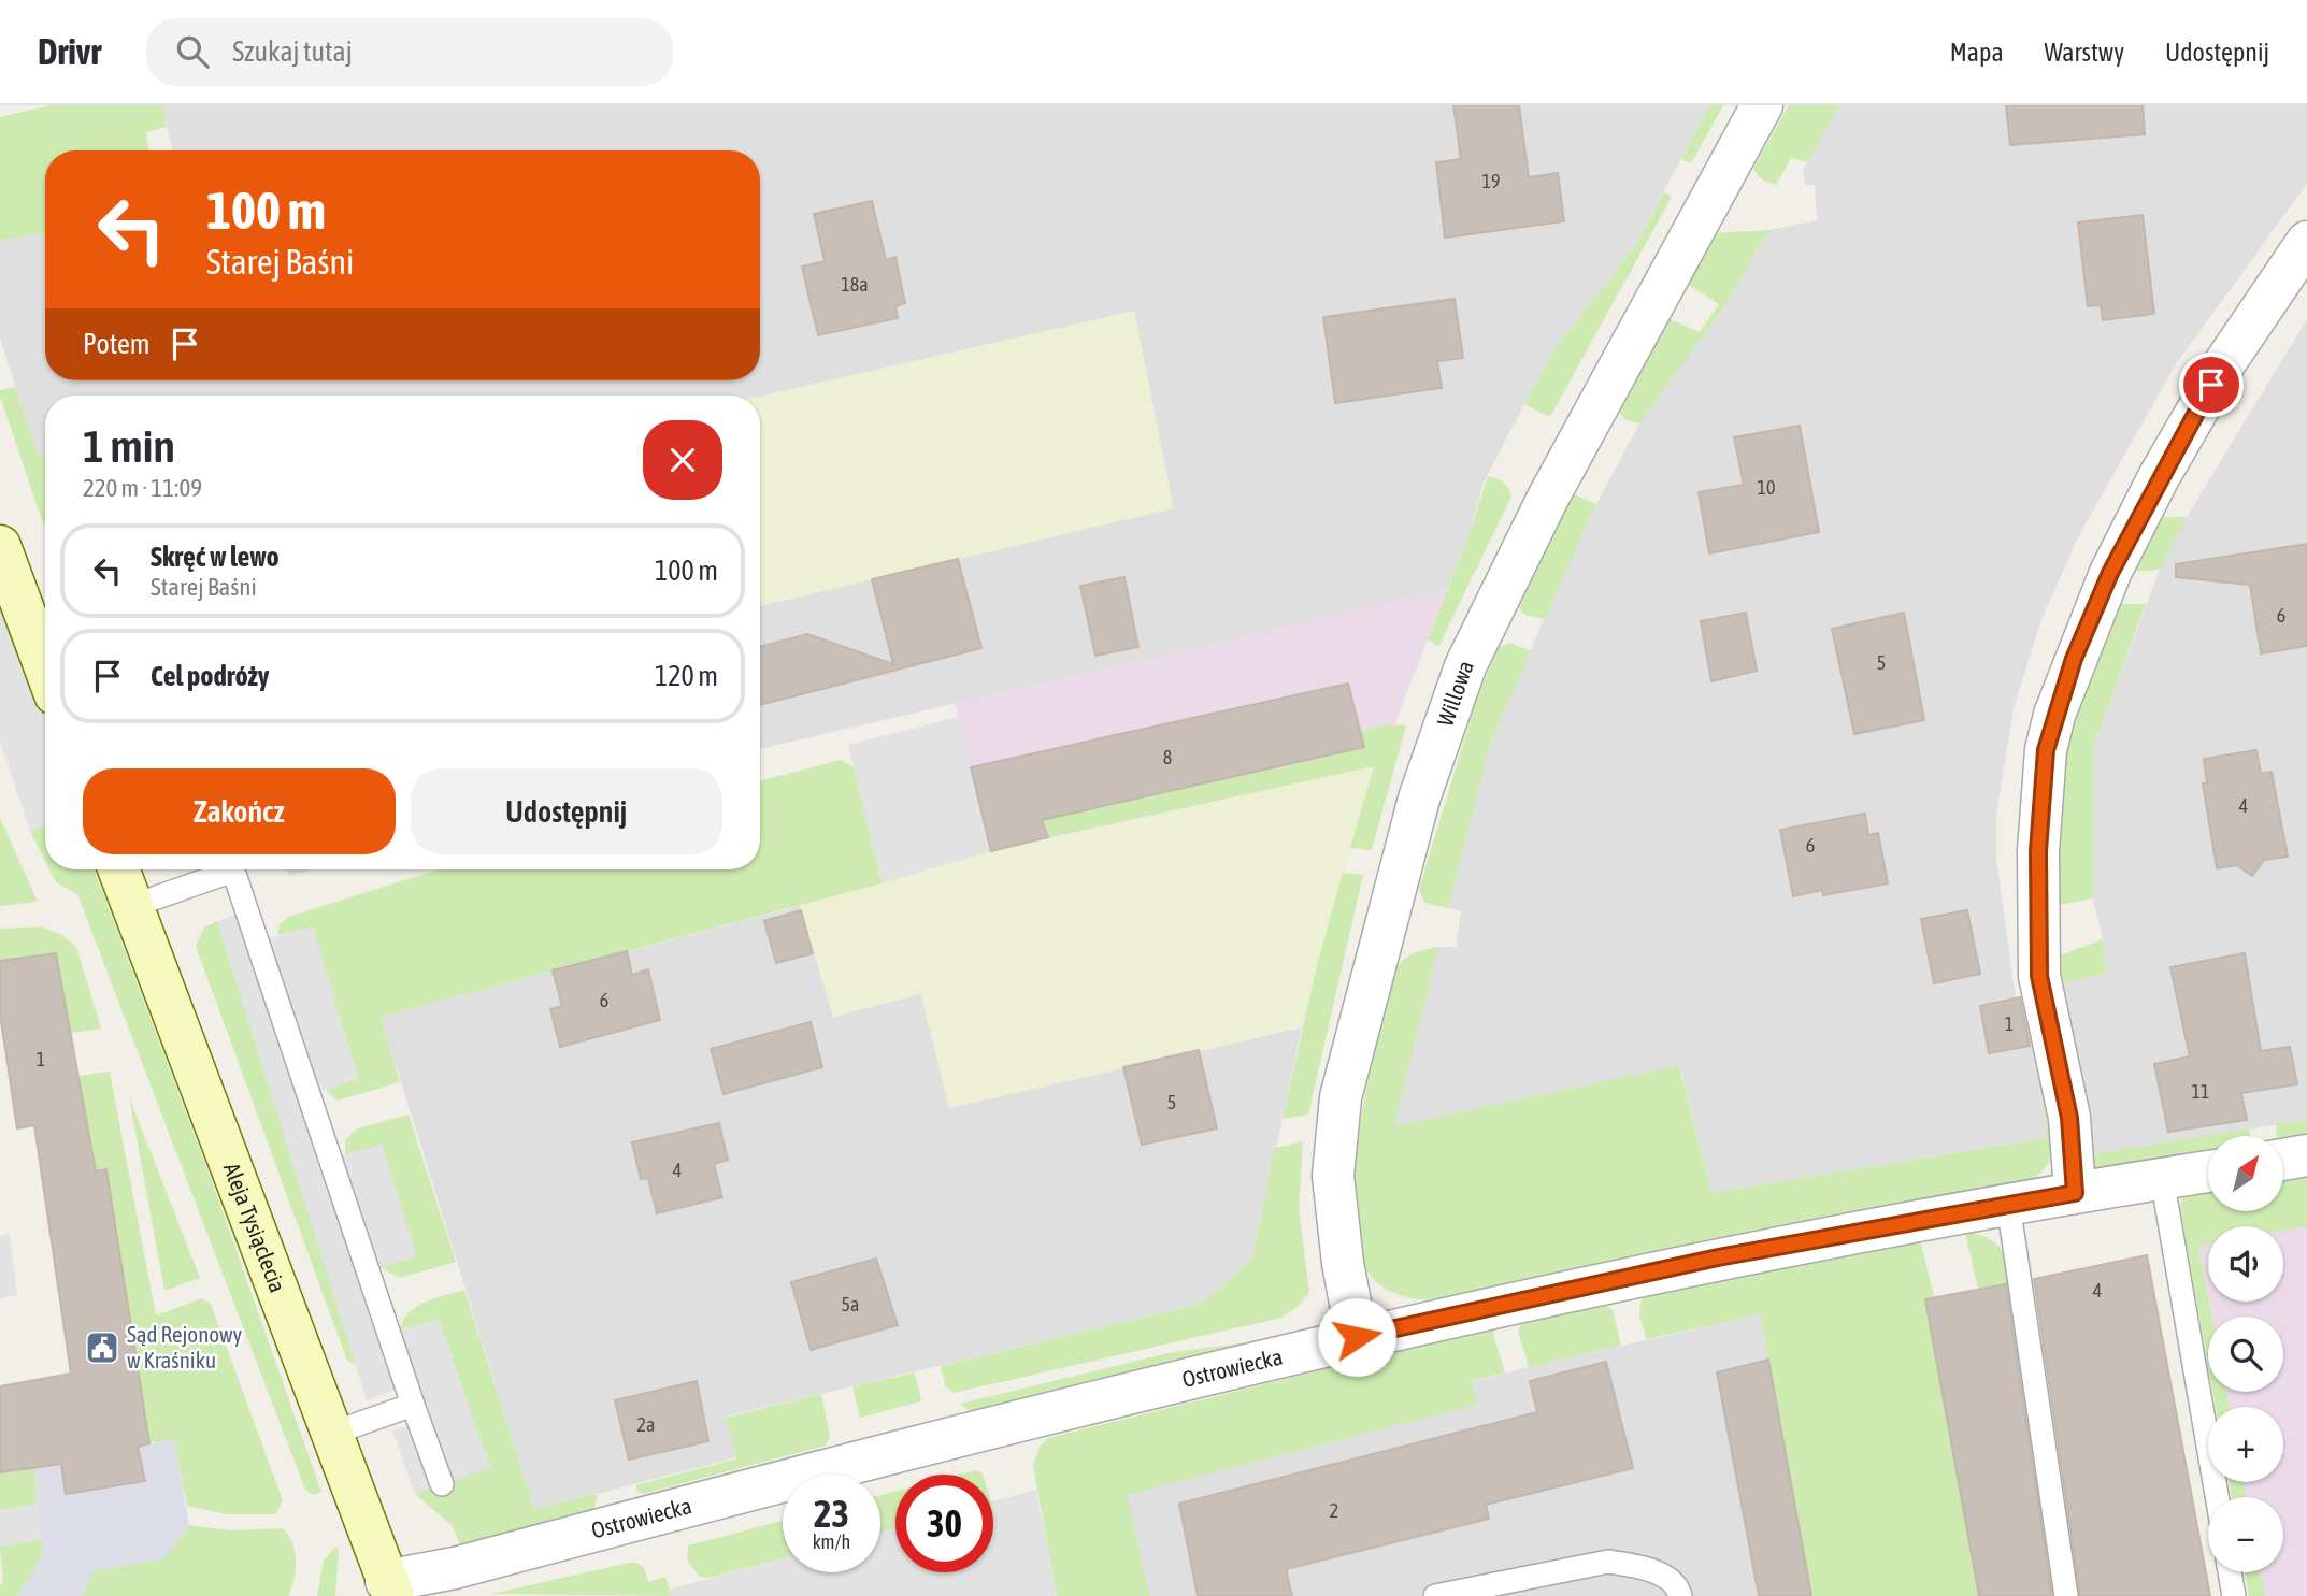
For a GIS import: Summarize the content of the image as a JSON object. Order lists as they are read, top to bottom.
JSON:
{
  "streets": {
    "street": ["Willowa", "Aleja Tysiąclecia", "Ostrowiecka"]
  },
  "crossings": [
    ["Willowa", "Ostrowiecka"],
    ["Aleja Tysiąclecia", "Ostrowiecka"]
  ],
  "places": {
    "public building": ["Sąd Rejonowy w Kraśniku"]
  },
  "house_numbers": [
    "19",
    "18a",
    "10",
    "6",
    "5",
    "8",
    "4",
    "6",
    "6",
    "1",
    "1",
    "11",
    "5",
    "4",
    "4",
    "5a",
    "2a",
    "2"
  ],
  "north": "top right",
  "page": {
    "header": "Drivr",
    "search": "Szukaj tutaj",
    "nav": ["Mapa", "Warstwy", "Udostępnij"],
    "turn": ["100 m", "Starej Baśni"],
    "then": "Potem",
    "heading": ["1 min", "220 m · 11:09"],
    "list": [
      {
        "name": "Skręć w lewo",
        "note": "Starej Baśni",
        "value": "100 m"
      },
      {
        "name": "Cel podróży",
        "value": "120 m"
      }
    ],
    "buttons": ["Zakończ", "Udostępnij"],
    "map_buttons": ["+", "−"],
    "speed": "23 km/h",
    "limit": "30"
  }
}
